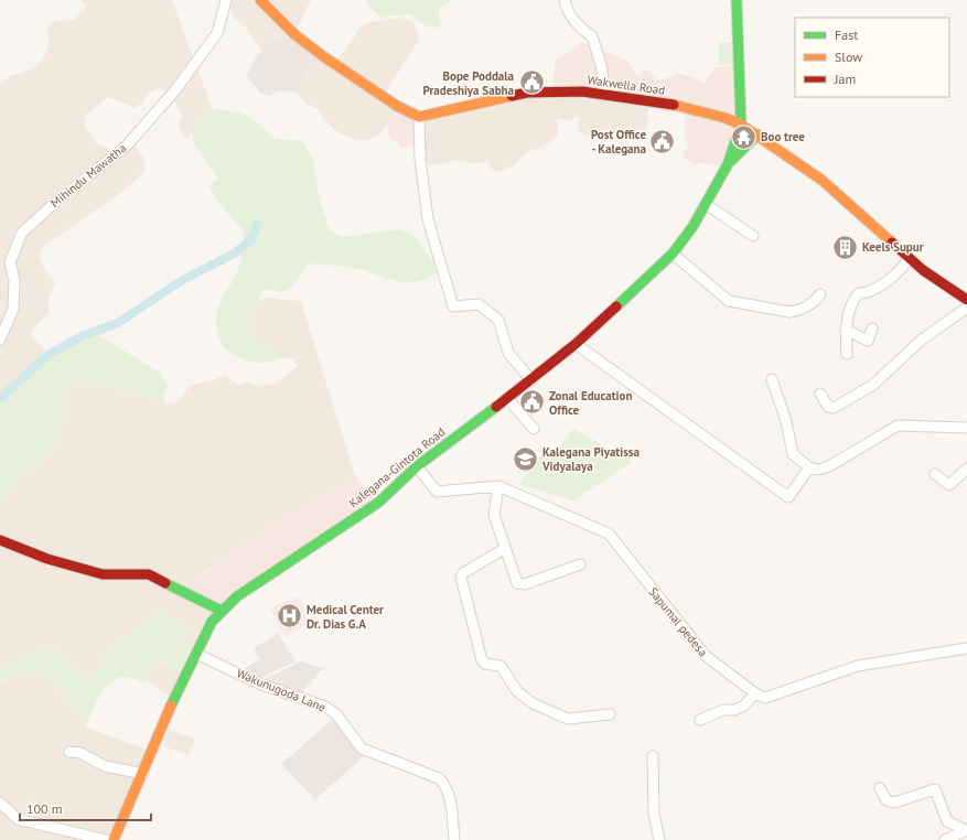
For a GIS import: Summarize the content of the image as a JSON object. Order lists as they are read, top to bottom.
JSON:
{
  "streets": {
    "main road": ["Wakwella Road", "Kalegana-Gintota Road"],
    "street": ["Mihindu Mawatha", "Sapumal pedesa", "Wakunugoda Lane"]
  },
  "crossings": [
    ["Wakwella Road", "Kalegana-Gintota Road"],
    ["Kalegana-Gintota Road", "Sapumal pedesa"],
    ["Kalegana-Gintota Road", "Wakunugoda Lane"]
  ],
  "places": {
    "public building": ["Bope Poddala Pradeshiya Sabha", "Post Office - Kalegana", "Zonal Education Office"],
    "temple": ["Boo tree"],
    "building": ["Keels Supur"],
    "school or university": ["Kalegana Piyatissa Vidyalaya"],
    "hospital": ["Medical Center Dr. Dias G.A"]
  },
  "legend": ["Fast", "Slow", "Jam"],
  "scale_bar": "100 m"
}
